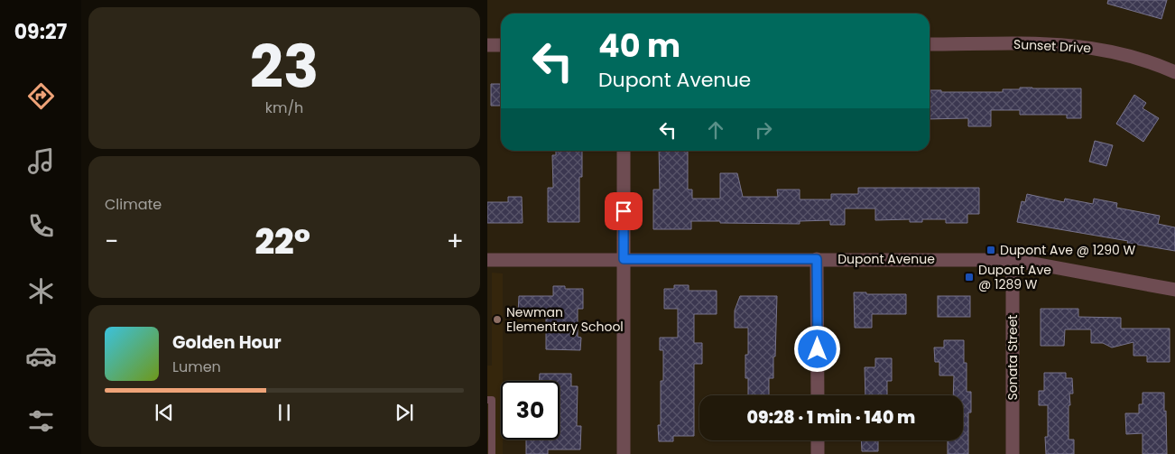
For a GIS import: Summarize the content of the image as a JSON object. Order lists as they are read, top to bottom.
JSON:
{
  "streets": {
    "street": ["Sunset Drive", "Dupont Avenue", "Sonata Street"]
  },
  "crossings": [
    ["Dupont Avenue", "Sonata Street"]
  ],
  "places": {
    "transit": ["Dupont Ave @ 1290 W", "Dupont Ave @ 1289 W"],
    "other": ["Newman Elementary School"]
  },
  "page": {
    "tabs": "09:27",
    "tile": [
      ["23", "km/h"],
      "Climate"
    ],
    "turn": ["40 m", "Dupont Avenue"],
    "heat": ["−", "22°", "+"],
    "song": ["Golden Hour", "Lumen"],
    "limit": "30",
    "trip": "09:28 · 1 min · 140 m"
  }
}
